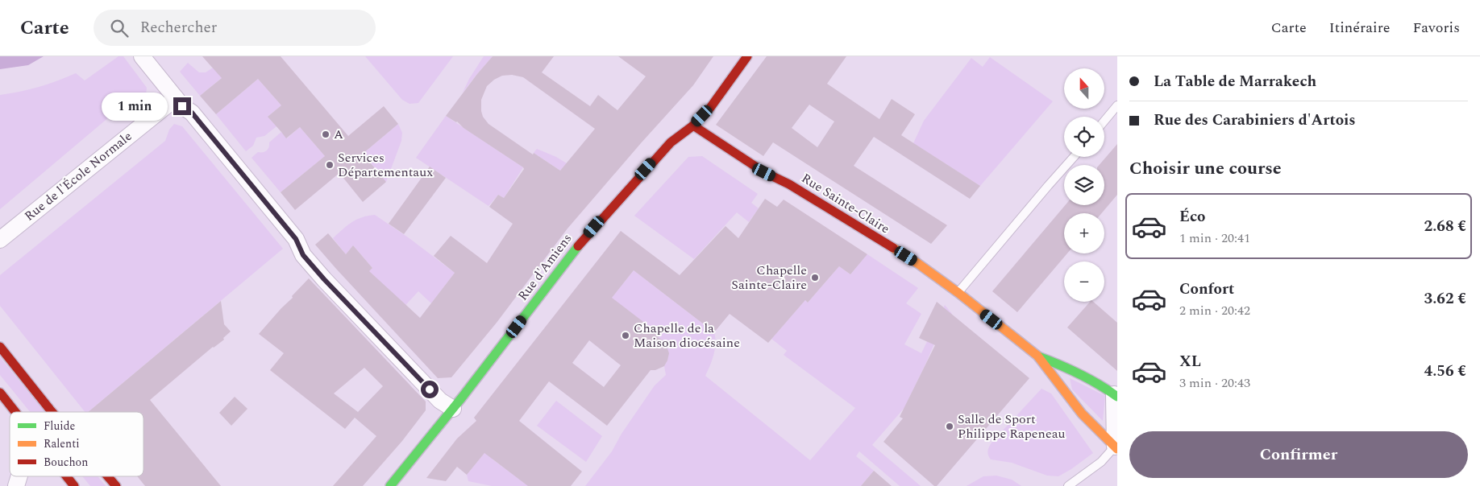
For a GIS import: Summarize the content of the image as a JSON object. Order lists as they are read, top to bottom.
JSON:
{
  "streets": {
    "street": ["Rue de l'École Normale", "Rue Sainte-Claire", "Rue d'Amiens"]
  },
  "crossings": [
    ["Rue Sainte-Claire", "Rue d'Amiens"]
  ],
  "places": [
    "A",
    "Services Départementaux",
    "Chapelle Sainte-Claire",
    "Chapelle de la Maison diocésaine",
    "Salle de Sport Philippe Rapeneau"
  ],
  "legend": ["Fluide", "Ralenti", "Bouchon"],
  "north": "top",
  "page": {
    "header": "Carte",
    "search": "Rechercher",
    "nav": ["Carte", "Itinéraire", "Favoris"],
    "banner": ["La Table de Marrakech", "Rue des Carabiniers d'Artois"],
    "map_buttons": ["+", "−"],
    "bubble": "1 min",
    "heading": "Choisir une course",
    "list": [
      {
        "name": "Éco",
        "note": "1 min · 20:41",
        "value": "2.68 €"
      },
      {
        "name": "Confort",
        "note": "2 min · 20:42",
        "value": "3.62 €"
      },
      {
        "name": "XL",
        "note": "3 min · 20:43",
        "value": "4.56 €"
      }
    ],
    "buttons": "Confirmer"
  }
}
